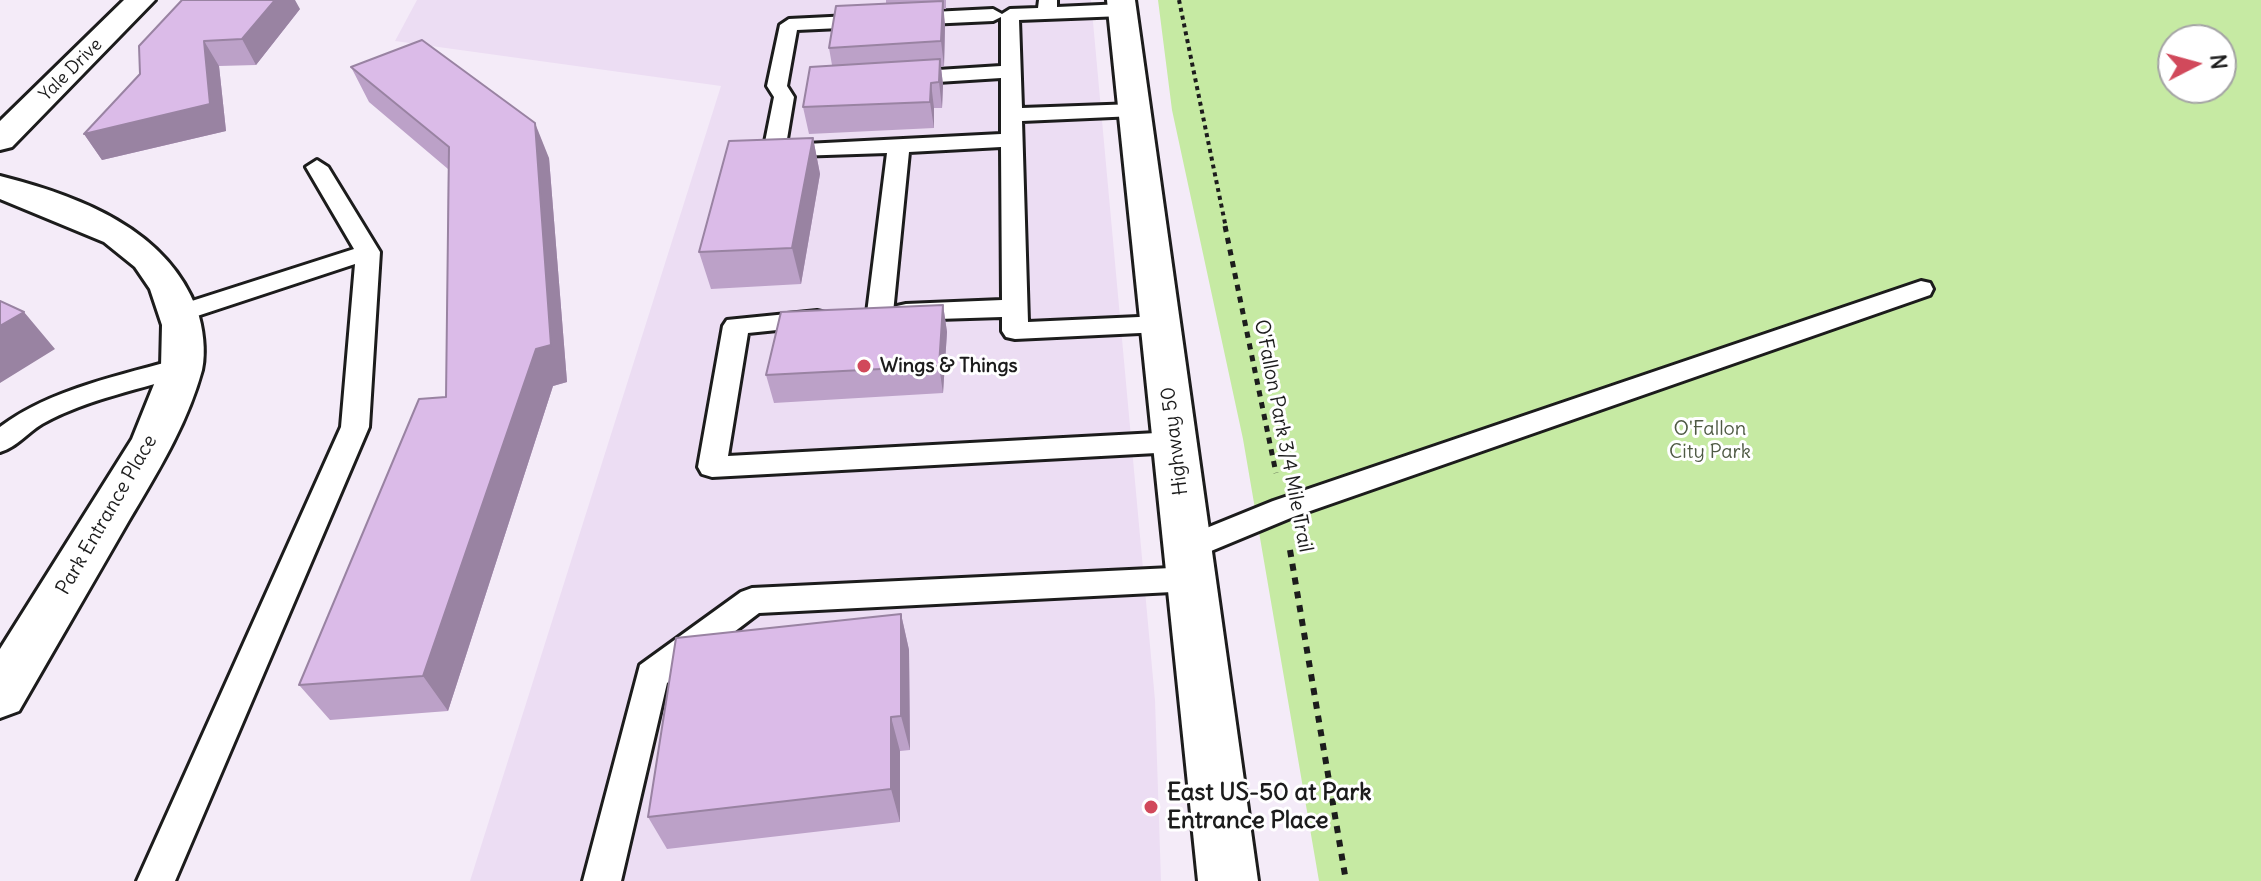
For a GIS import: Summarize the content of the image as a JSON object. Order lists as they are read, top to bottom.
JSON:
{
  "streets": {
    "street": ["Yale Drive", "Highway 50", "Park Entrance Place"],
    "path": ["O'Fallon Park 3/4 Mile Trail"]
  },
  "parks": ["O'Fallon City Park"],
  "places": ["Wings & Things", "East US-50 at Park Entrance Place"],
  "north": "right"
}
